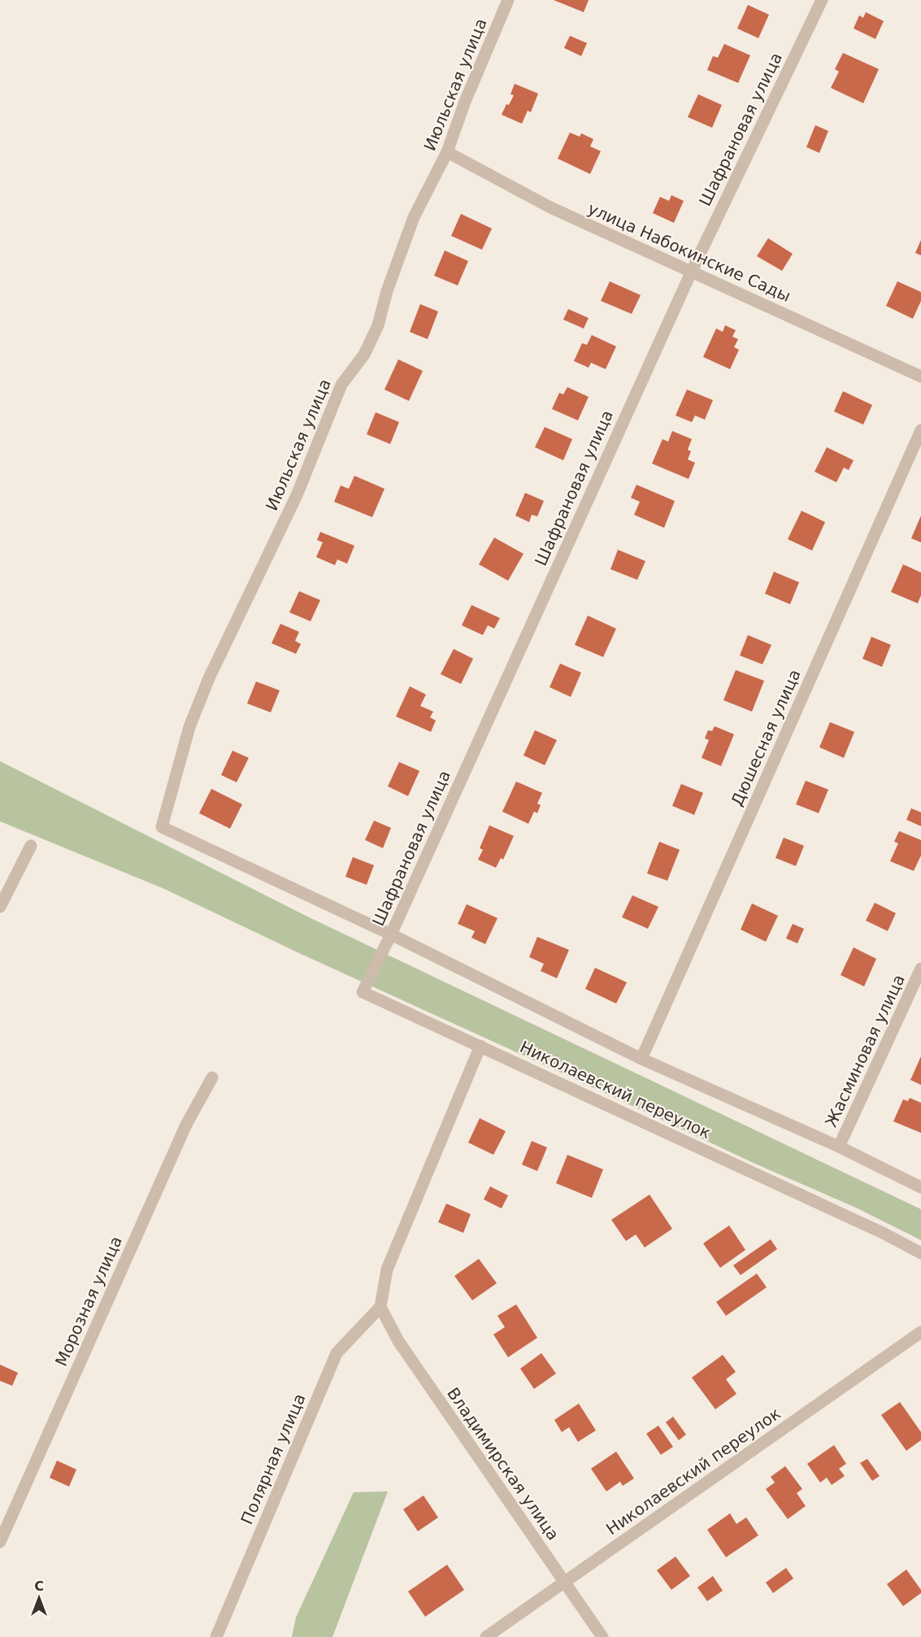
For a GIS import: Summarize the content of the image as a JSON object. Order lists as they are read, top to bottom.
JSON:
{
  "streets": {
    "street": [
      "Июльская улица",
      "Шафрановая улица",
      "улица Набокинские Сады",
      "Дюшесная улица",
      "Жасминовая улица",
      "Николаевский переулок",
      "Морозная улица",
      "Полярная улица",
      "Владимирская улица"
    ]
  },
  "crossings": [
    ["Июльская улица", "Шафрановая улица"],
    ["Июльская улица", "улица Набокинские Сады"],
    ["Шафрановая улица", "улица Набокинские Сады"],
    ["Шафрановая улица", "Николаевский переулок"],
    ["Николаевский переулок", "Владимирская улица"],
    ["Полярная улица", "Владимирская улица"]
  ],
  "north": "top"
}
